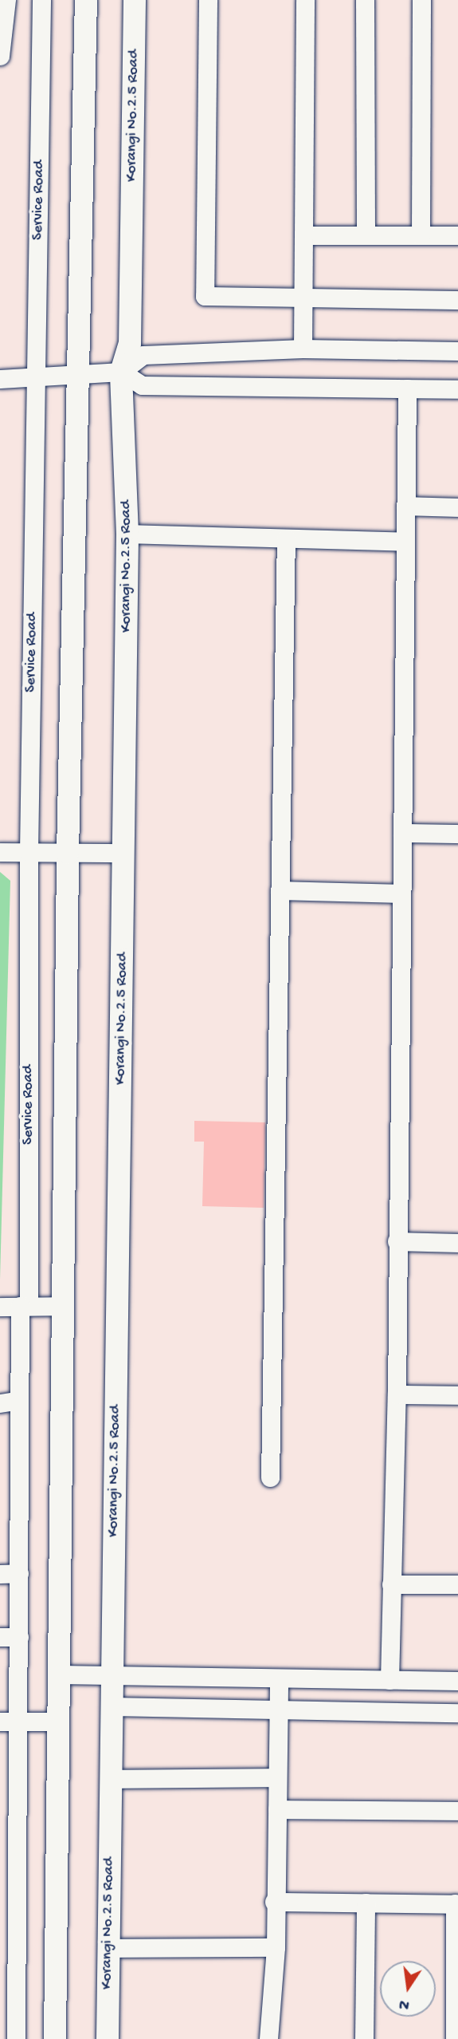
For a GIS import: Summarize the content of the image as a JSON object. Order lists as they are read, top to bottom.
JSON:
{
  "streets": {
    "main road": ["Korangi No.2.5 Road"],
    "street": ["Service Road"]
  },
  "north": "bottom"
}
